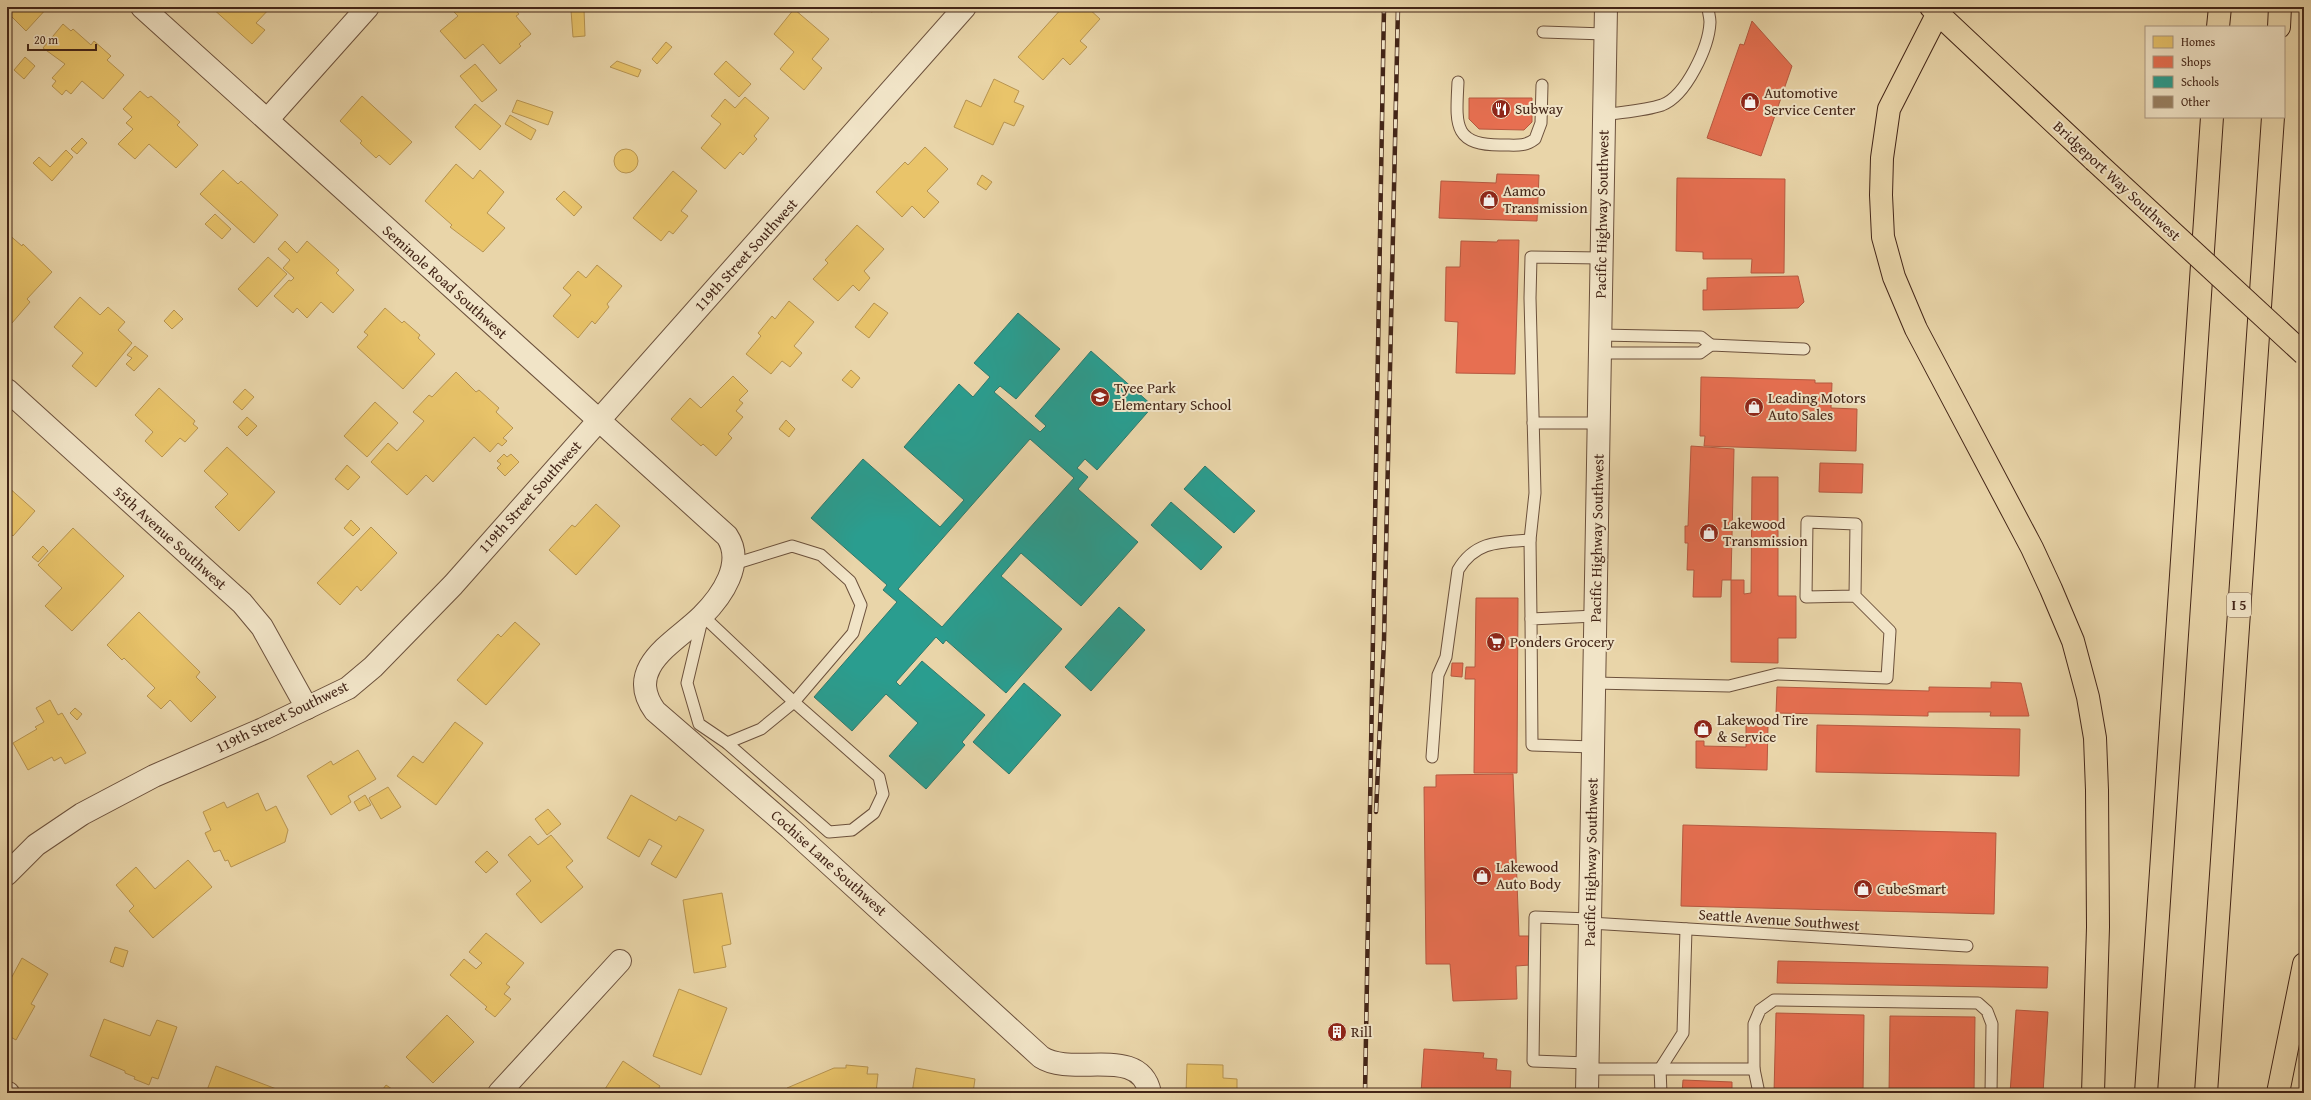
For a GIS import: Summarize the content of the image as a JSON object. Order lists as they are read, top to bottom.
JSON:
{
  "streets": {
    "main road": ["Bridgeport Way Southwest", "I 5"],
    "street": [
      "Pacific Highway Southwest",
      "119th Street Southwest",
      "Seminole Road Southwest",
      "55th Avenue Southwest",
      "Cochise Lane Southwest"
    ],
    "lane": ["Seattle Avenue Southwest"]
  },
  "crossings": [
    ["Pacific Highway Southwest", "Seattle Avenue Southwest"],
    ["119th Street Southwest", "Seminole Road Southwest"],
    ["119th Street Southwest", "55th Avenue Southwest"],
    ["Seminole Road Southwest", "Cochise Lane Southwest"]
  ],
  "places": {
    "shop": [
      "Automotive Service Center",
      "Aamco Transmission",
      "Leading Motors Auto Sales",
      "Lakewood Transmission",
      "Lakewood Tire & Service",
      "Lakewood Auto Body",
      "CubeSmart"
    ],
    "restaurant": ["Subway"],
    "school or university": ["Tyee Park Elementary School"],
    "supermarket": ["Ponders Grocery"],
    "building": ["Rill"]
  },
  "legend": [
    "Homes",
    "Shops",
    "Schools",
    "Other"
  ],
  "scale_bar": "20 m"
}
